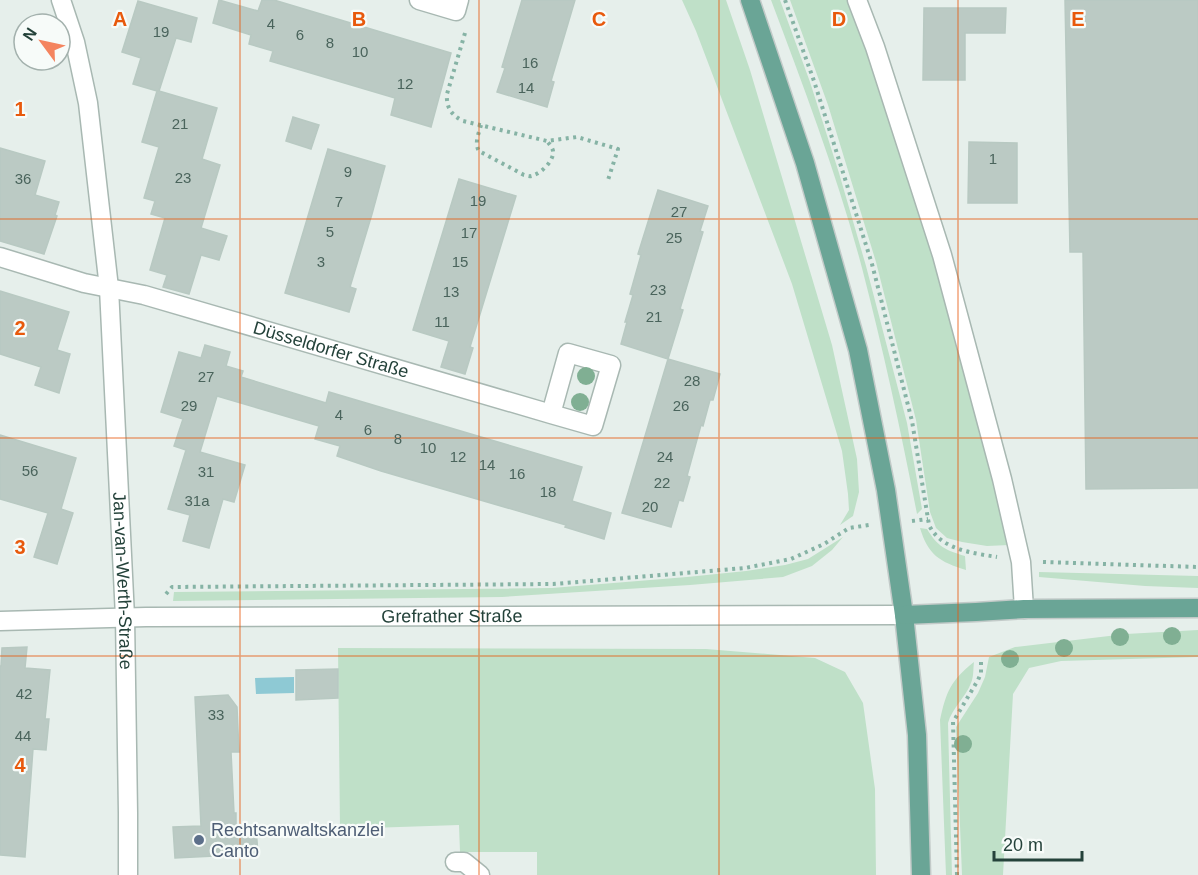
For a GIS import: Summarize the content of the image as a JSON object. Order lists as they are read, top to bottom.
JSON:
{
  "streets": {
    "street": ["Düsseldorfer Straße", "Jan-van-Werth-Straße", "Grefrather Straße"]
  },
  "crossings": [
    ["Düsseldorfer Straße", "Jan-van-Werth-Straße"],
    ["Jan-van-Werth-Straße", "Grefrather Straße"]
  ],
  "places": ["Rechtsanwaltskanzlei Canto"],
  "house_numbers": [
    "4",
    "19",
    "6",
    "8",
    "10",
    "16",
    "12",
    "14",
    "21",
    "1",
    "9",
    "23",
    "36",
    "19",
    "7",
    "27",
    "5",
    "17",
    "25",
    "3",
    "15",
    "23",
    "13",
    "21",
    "11",
    "27",
    "28",
    "29",
    "26",
    "4",
    "6",
    "8",
    "10",
    "12",
    "24",
    "14",
    "56",
    "31",
    "16",
    "22",
    "18",
    "31a",
    "20",
    "42",
    "33",
    "44"
  ],
  "scale_bar": "20 m",
  "north": "top left",
  "grid": {
    "columns": [
      "A",
      "B",
      "C",
      "D",
      "E"
    ],
    "rows": [
      "1",
      "2",
      "3",
      "4"
    ]
  }
}
